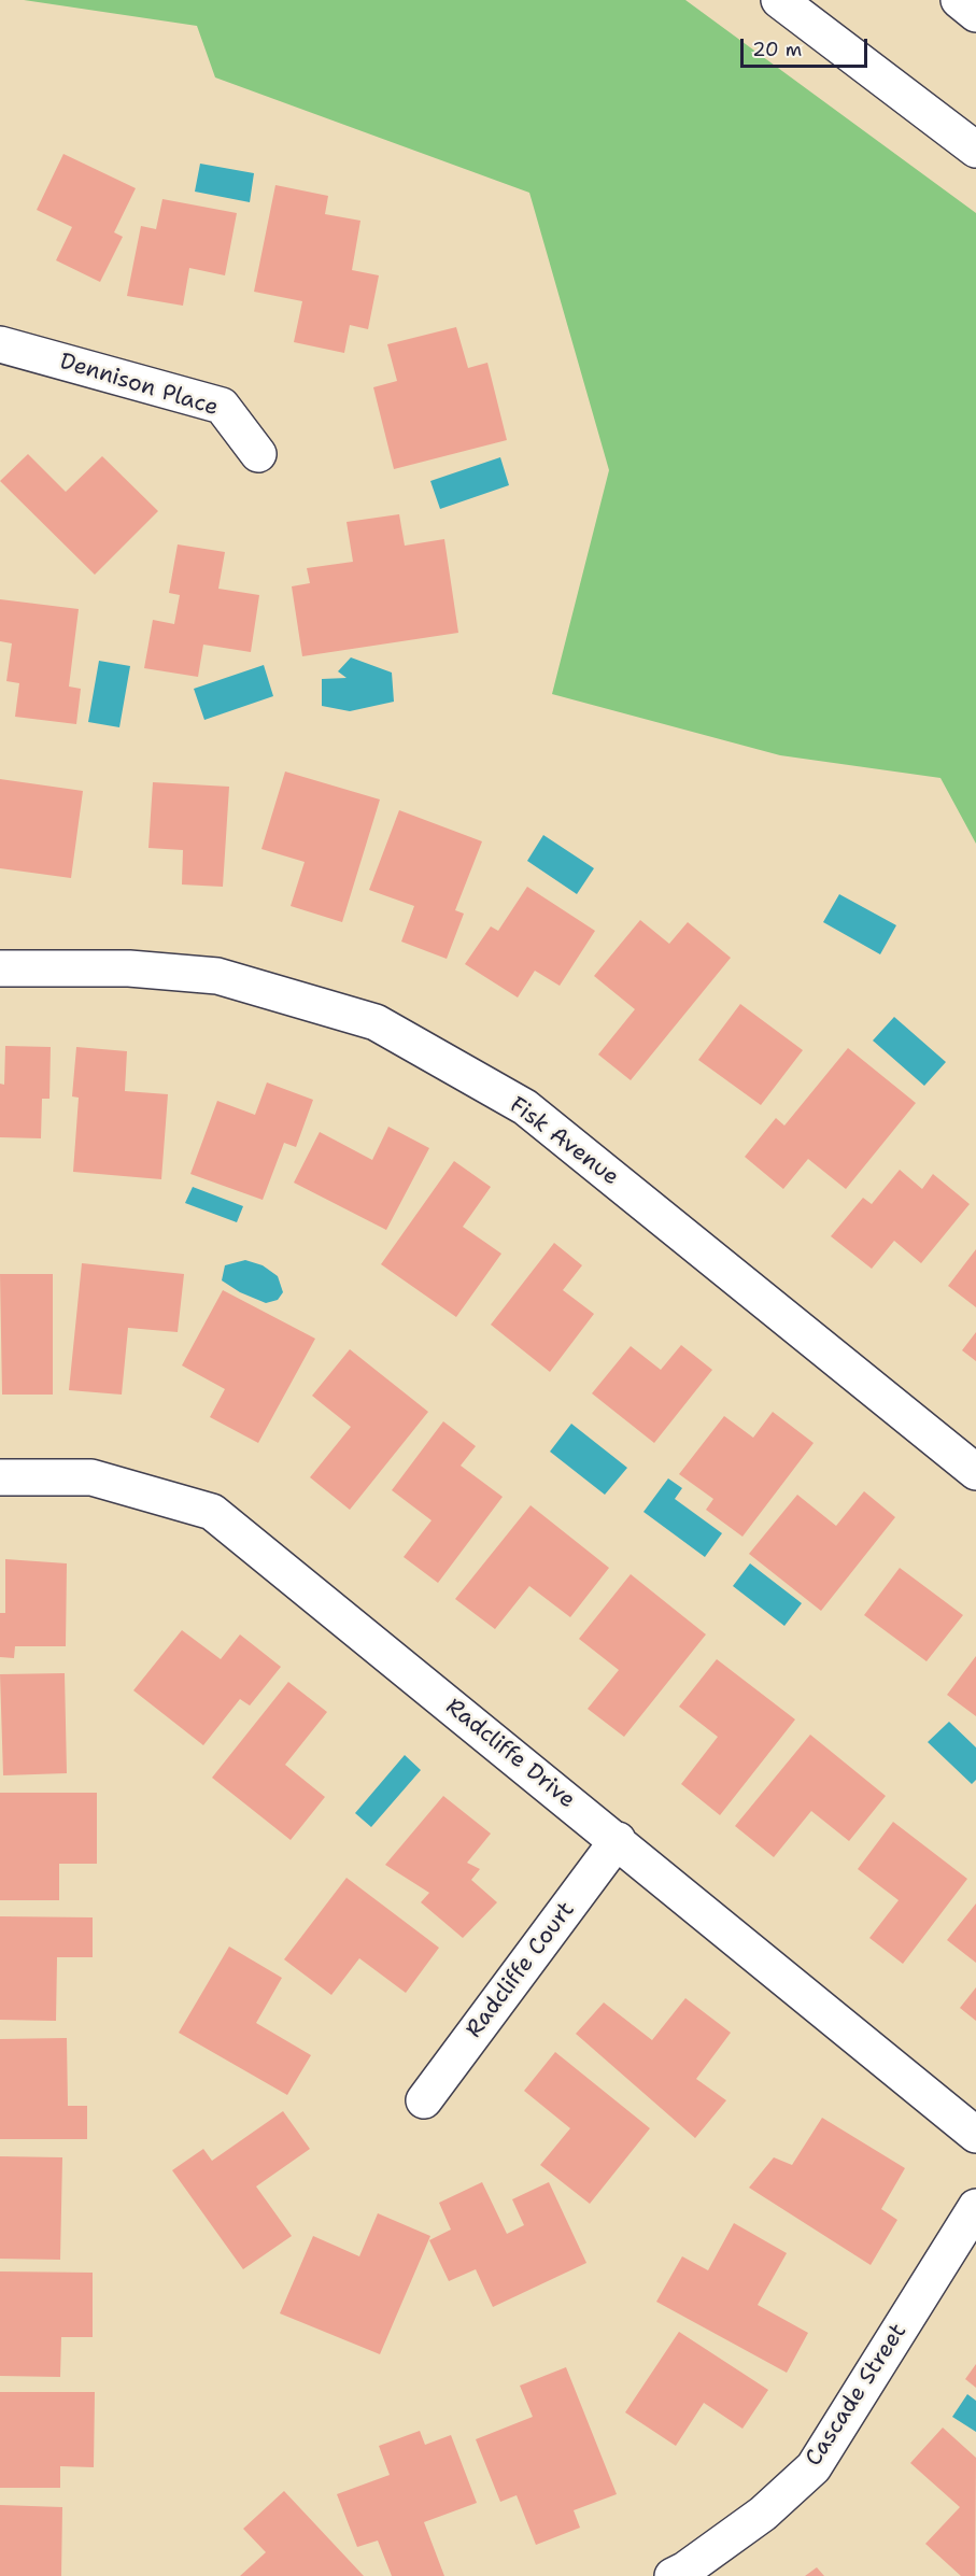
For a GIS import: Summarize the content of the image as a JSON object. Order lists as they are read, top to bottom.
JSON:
{
  "streets": {
    "street": [
      "Dennison Place",
      "Fisk Avenue",
      "Radcliffe Drive",
      "Radcliffe Court",
      "Cascade Street"
    ]
  },
  "crossings": [
    ["Radcliffe Drive", "Radcliffe Court"]
  ],
  "scale_bar": "20 m"
}
